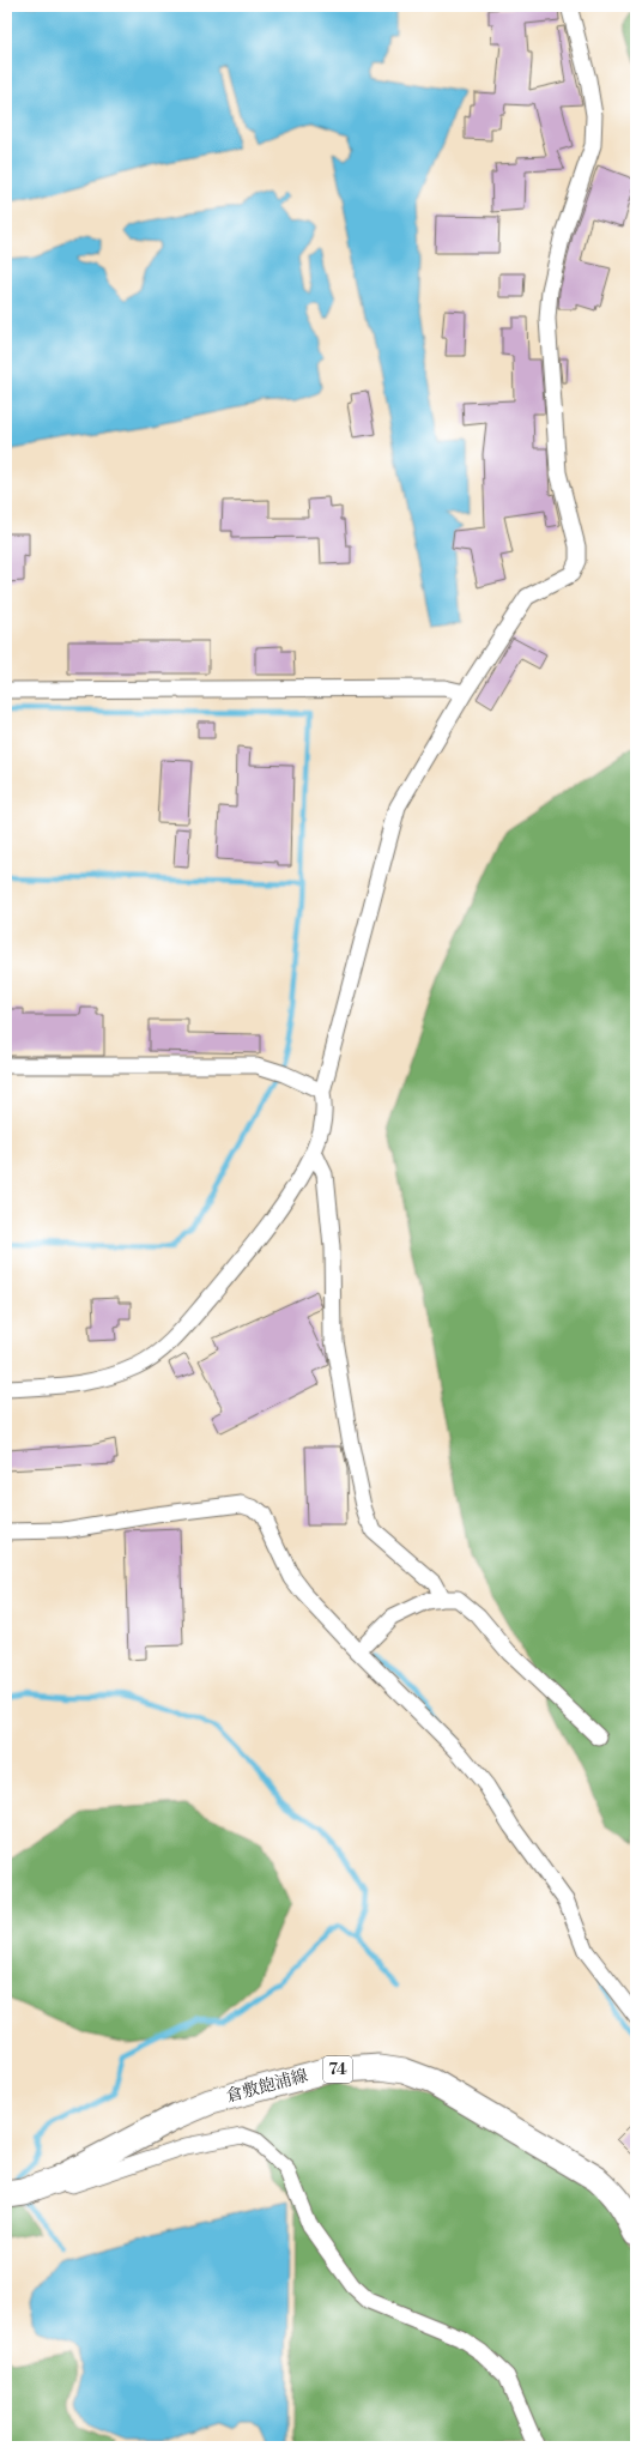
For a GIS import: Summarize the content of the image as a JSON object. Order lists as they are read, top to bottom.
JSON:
{
  "streets": {
    "main road": ["74", "倉敷飽浦線"]
  }
}
